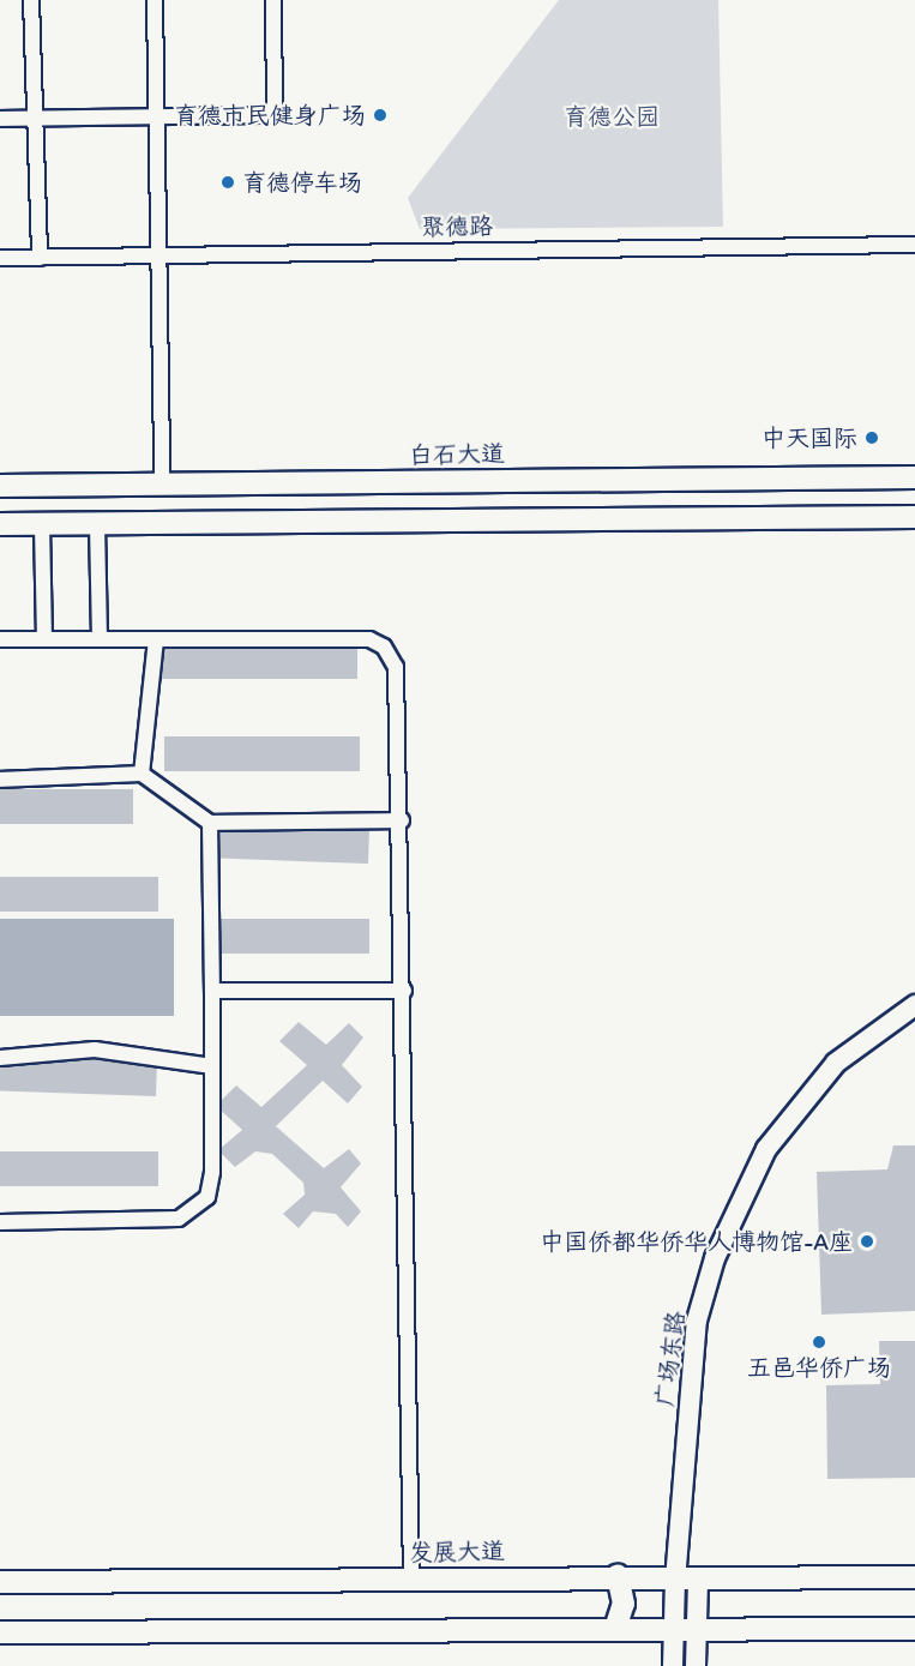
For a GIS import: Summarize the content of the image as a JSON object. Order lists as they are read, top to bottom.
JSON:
{
  "streets": {
    "main road": ["白石大道", "广场东路", "发展大道"],
    "street": ["聚德路"]
  },
  "crossings": [
    ["广场东路", "发展大道"]
  ],
  "parks": ["育德公园"],
  "places": [
    "育德市民健身广场",
    "育德停车场",
    "中天国际",
    "中国侨都华侨华人博物馆-A座",
    "五邑华侨广场"
  ]
}
